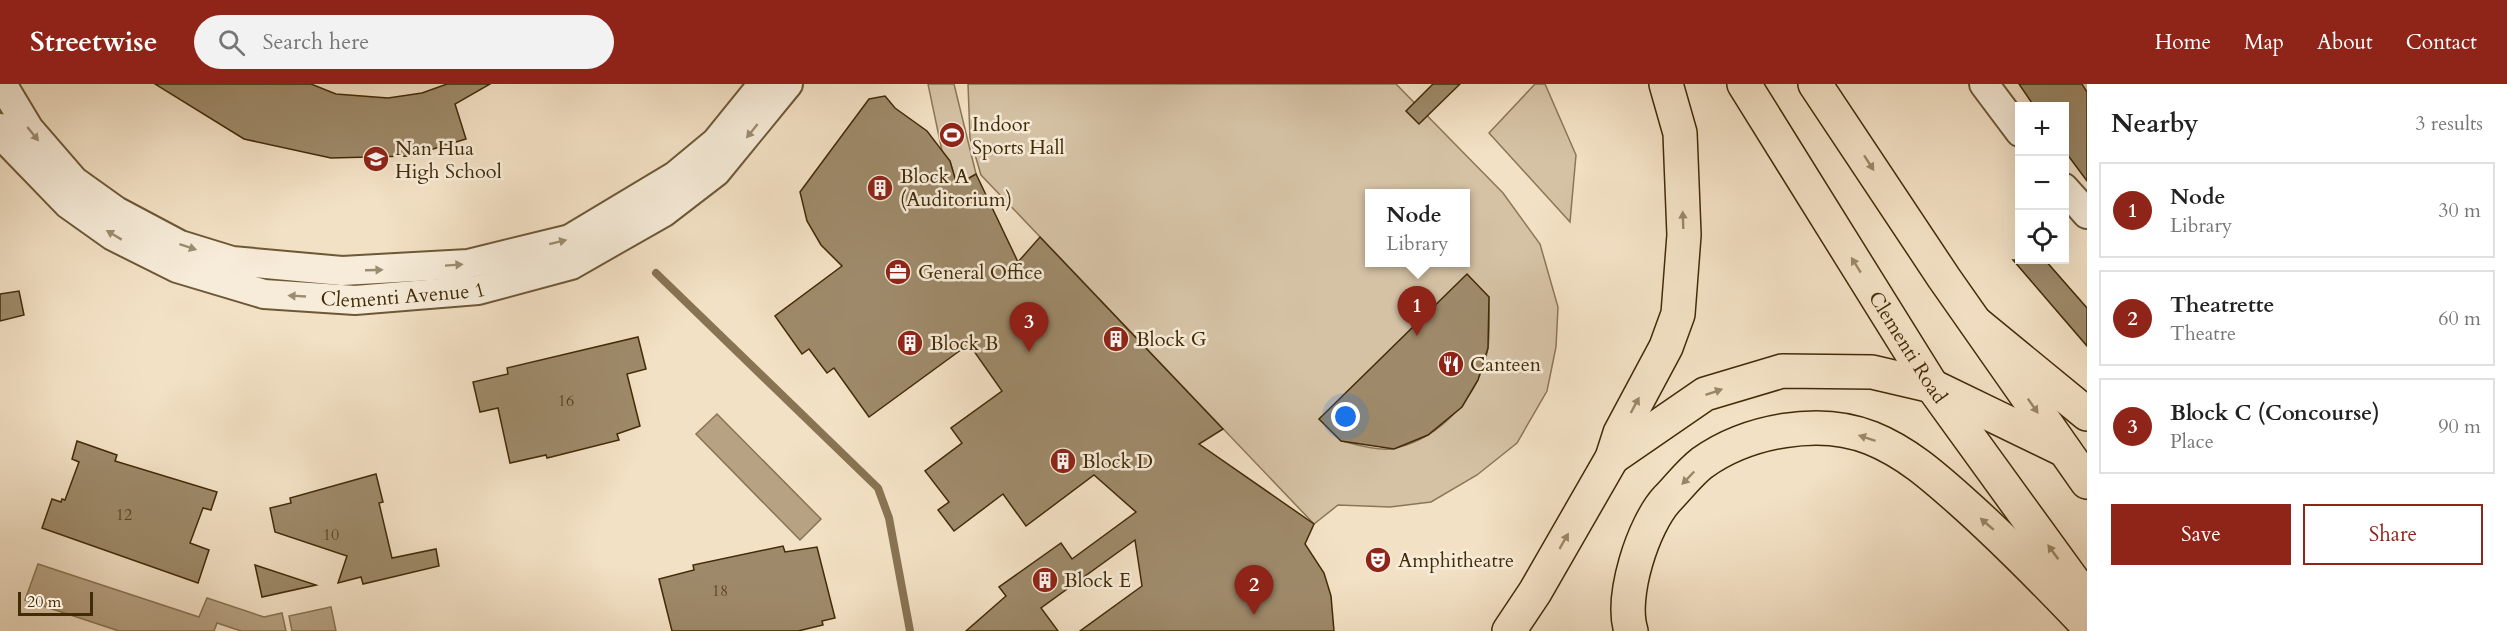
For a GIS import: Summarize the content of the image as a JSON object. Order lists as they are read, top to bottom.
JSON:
{
  "streets": {
    "main road": ["Clementi Road"],
    "street": ["Clementi Avenue 1"]
  },
  "places": {
    "sports": ["Indoor Sports Hall"],
    "school or university": ["Nan Hua High School"],
    "building": [
      "Block A (Auditorium)",
      "Block G",
      "Block B",
      "Block D",
      "Block E"
    ],
    "office": ["General Office"],
    "restaurant": ["Canteen"],
    "theatre": ["Amphitheatre"]
  },
  "house_numbers": [
    "16",
    "12",
    "10",
    "18"
  ],
  "scale_bar": "20 m",
  "page": {
    "header": "Streetwise",
    "search": "Search here",
    "nav": [
      "Home",
      "Map",
      "About",
      "Contact"
    ],
    "heading": ["Nearby", "3 results"],
    "map_buttons": ["+", "−"],
    "list": [
      {
        "mark": "1",
        "name": "Node",
        "note": "Library",
        "value": "30 m"
      },
      {
        "mark": "2",
        "name": "Theatrette",
        "note": "Theatre",
        "value": "60 m"
      },
      {
        "mark": "3",
        "name": "Block C (Concourse)",
        "note": "Place",
        "value": "90 m"
      }
    ],
    "popup": ["Node", "Library"],
    "pins": ["1", "3", "2"],
    "buttons": ["Save", "Share"],
    "scale": "20 m"
  }
}
